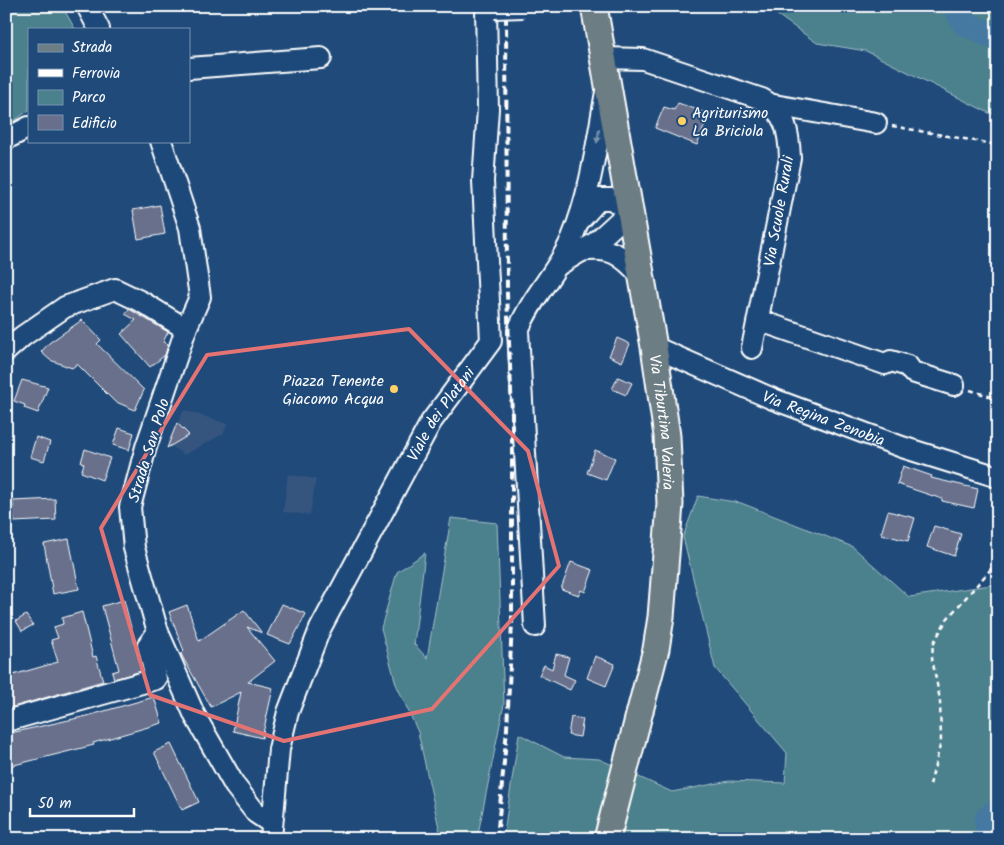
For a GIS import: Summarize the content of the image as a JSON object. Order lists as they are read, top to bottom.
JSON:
{
  "streets": {
    "main road": ["Via Tiburtina Valeria"],
    "street": [
      "Via Scuole Rurali",
      "Viale dei Platani",
      "Via Regina Zenobia",
      "Strada San Polo"
    ]
  },
  "crossings": [
    ["Viale dei Platani", "Strada San Polo"],
    ["Via Regina Zenobia", "Via Tiburtina Valeria"]
  ],
  "places": ["Agriturismo La Briciola", "Piazza Tenente Giacomo Acqua"],
  "legend": [
    "Strada",
    "Ferrovia",
    "Parco",
    "Edificio"
  ],
  "scale_bar": "50 m"
}
